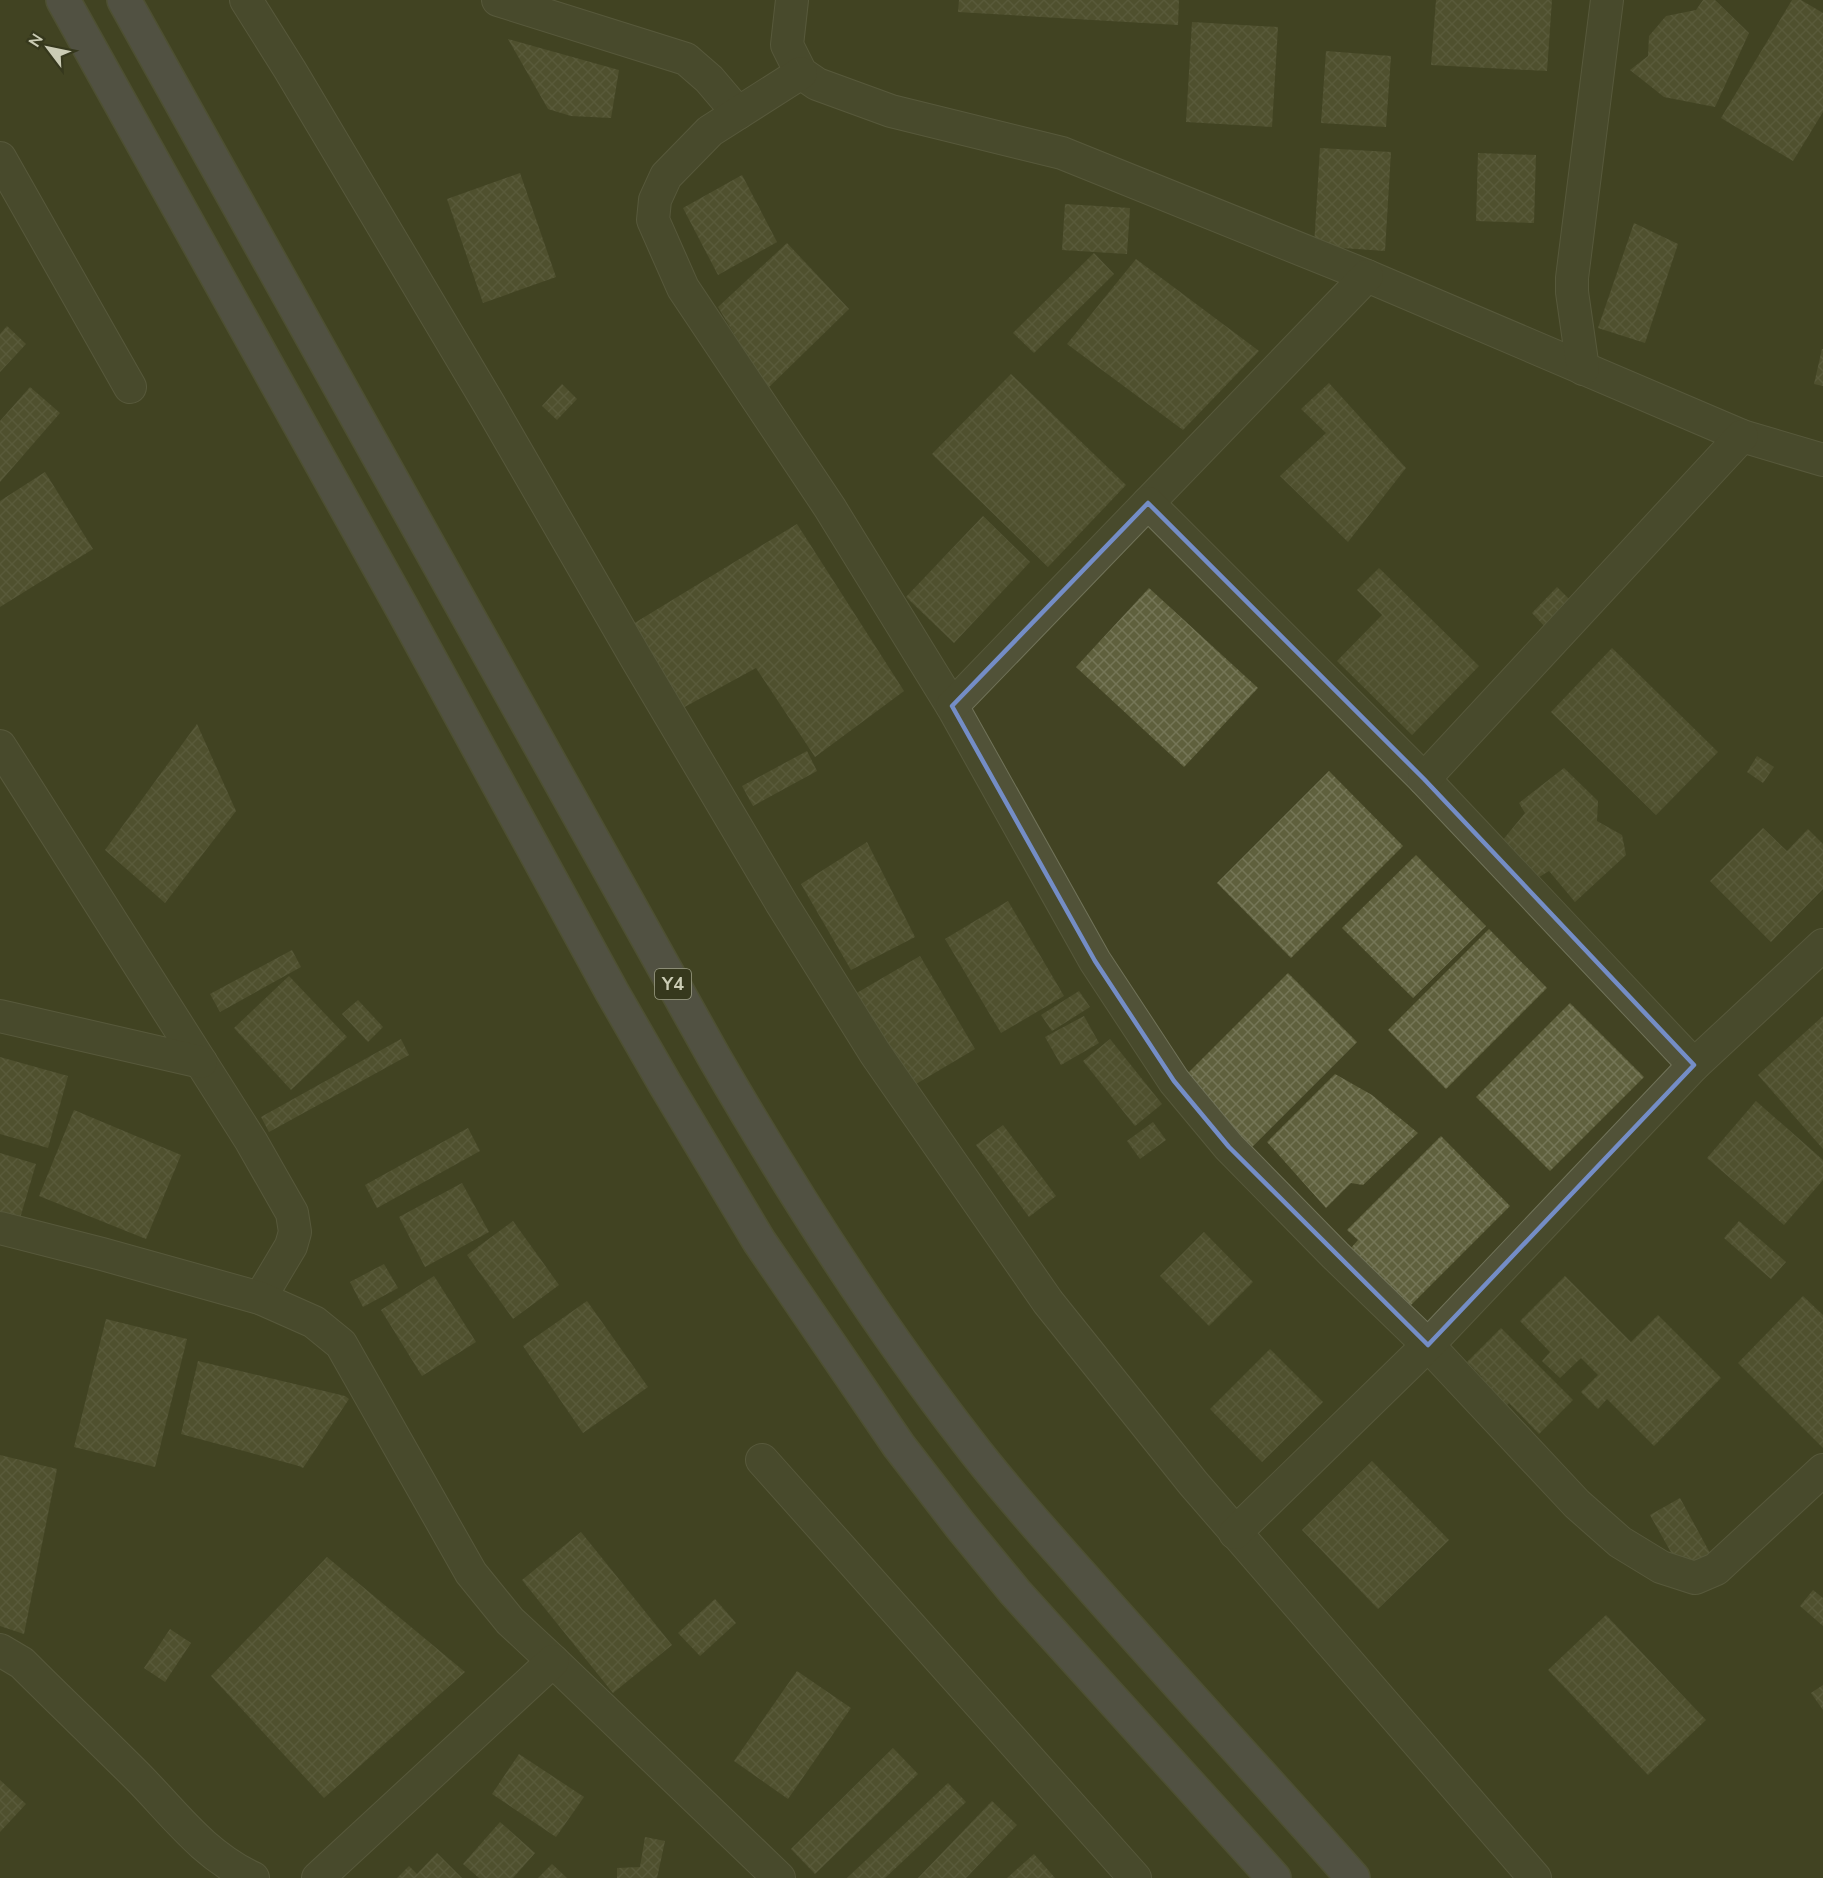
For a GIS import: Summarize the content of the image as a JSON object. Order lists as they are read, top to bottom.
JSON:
{
  "streets": {
    "highway": ["Y4"]
  },
  "north": "top left"
}
